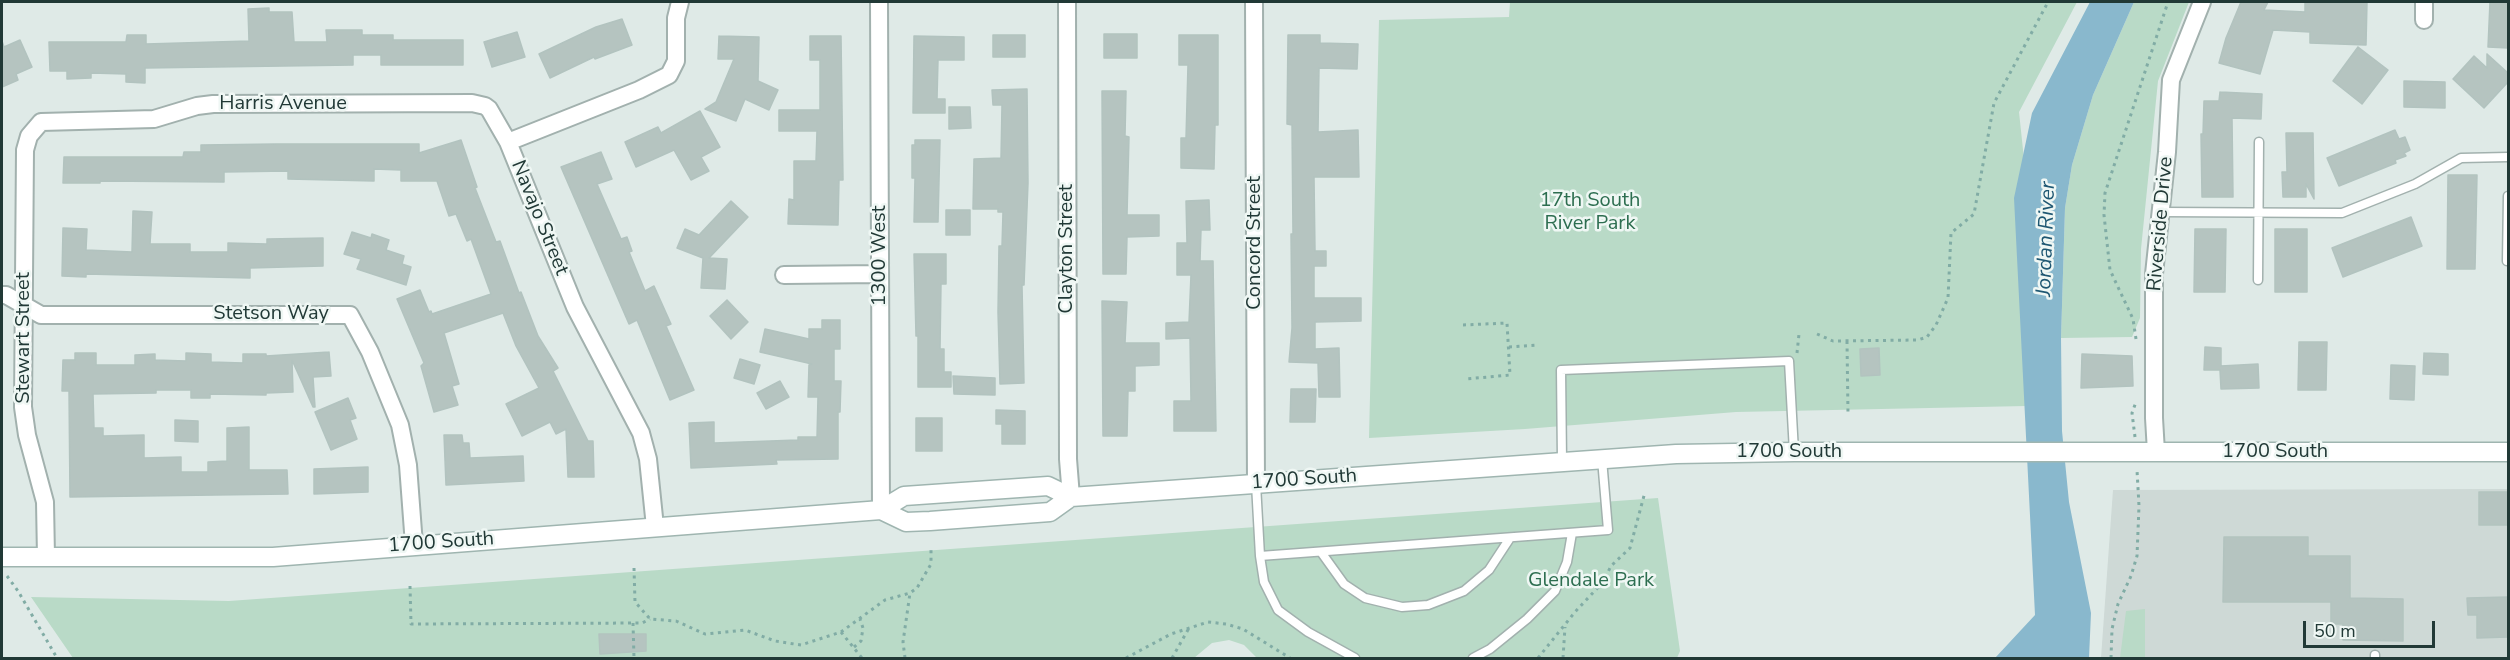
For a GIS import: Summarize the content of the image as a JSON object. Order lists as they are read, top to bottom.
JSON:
{
  "streets": {
    "street": [
      "Harris Avenue",
      "Navajo Street",
      "Riverside Drive",
      "Concord Street",
      "Clayton Street",
      "1300 West",
      "Stetson Way",
      "Stewart Street",
      "1700 South"
    ]
  },
  "crossings": [
    ["Harris Avenue", "Navajo Street"],
    ["Harris Avenue", "Stewart Street"],
    ["Navajo Street", "1700 South"],
    ["Riverside Drive", "1700 South"],
    ["Concord Street", "1700 South"],
    ["Clayton Street", "1700 South"],
    ["1300 West", "1700 South"],
    ["Stetson Way", "Stewart Street"],
    ["Stetson Way", "1700 South"],
    ["Stewart Street", "1700 South"]
  ],
  "water": ["Jordan River"],
  "parks": ["17th South River Park", "Glendale Park"],
  "scale_bar": "50 m"
}
